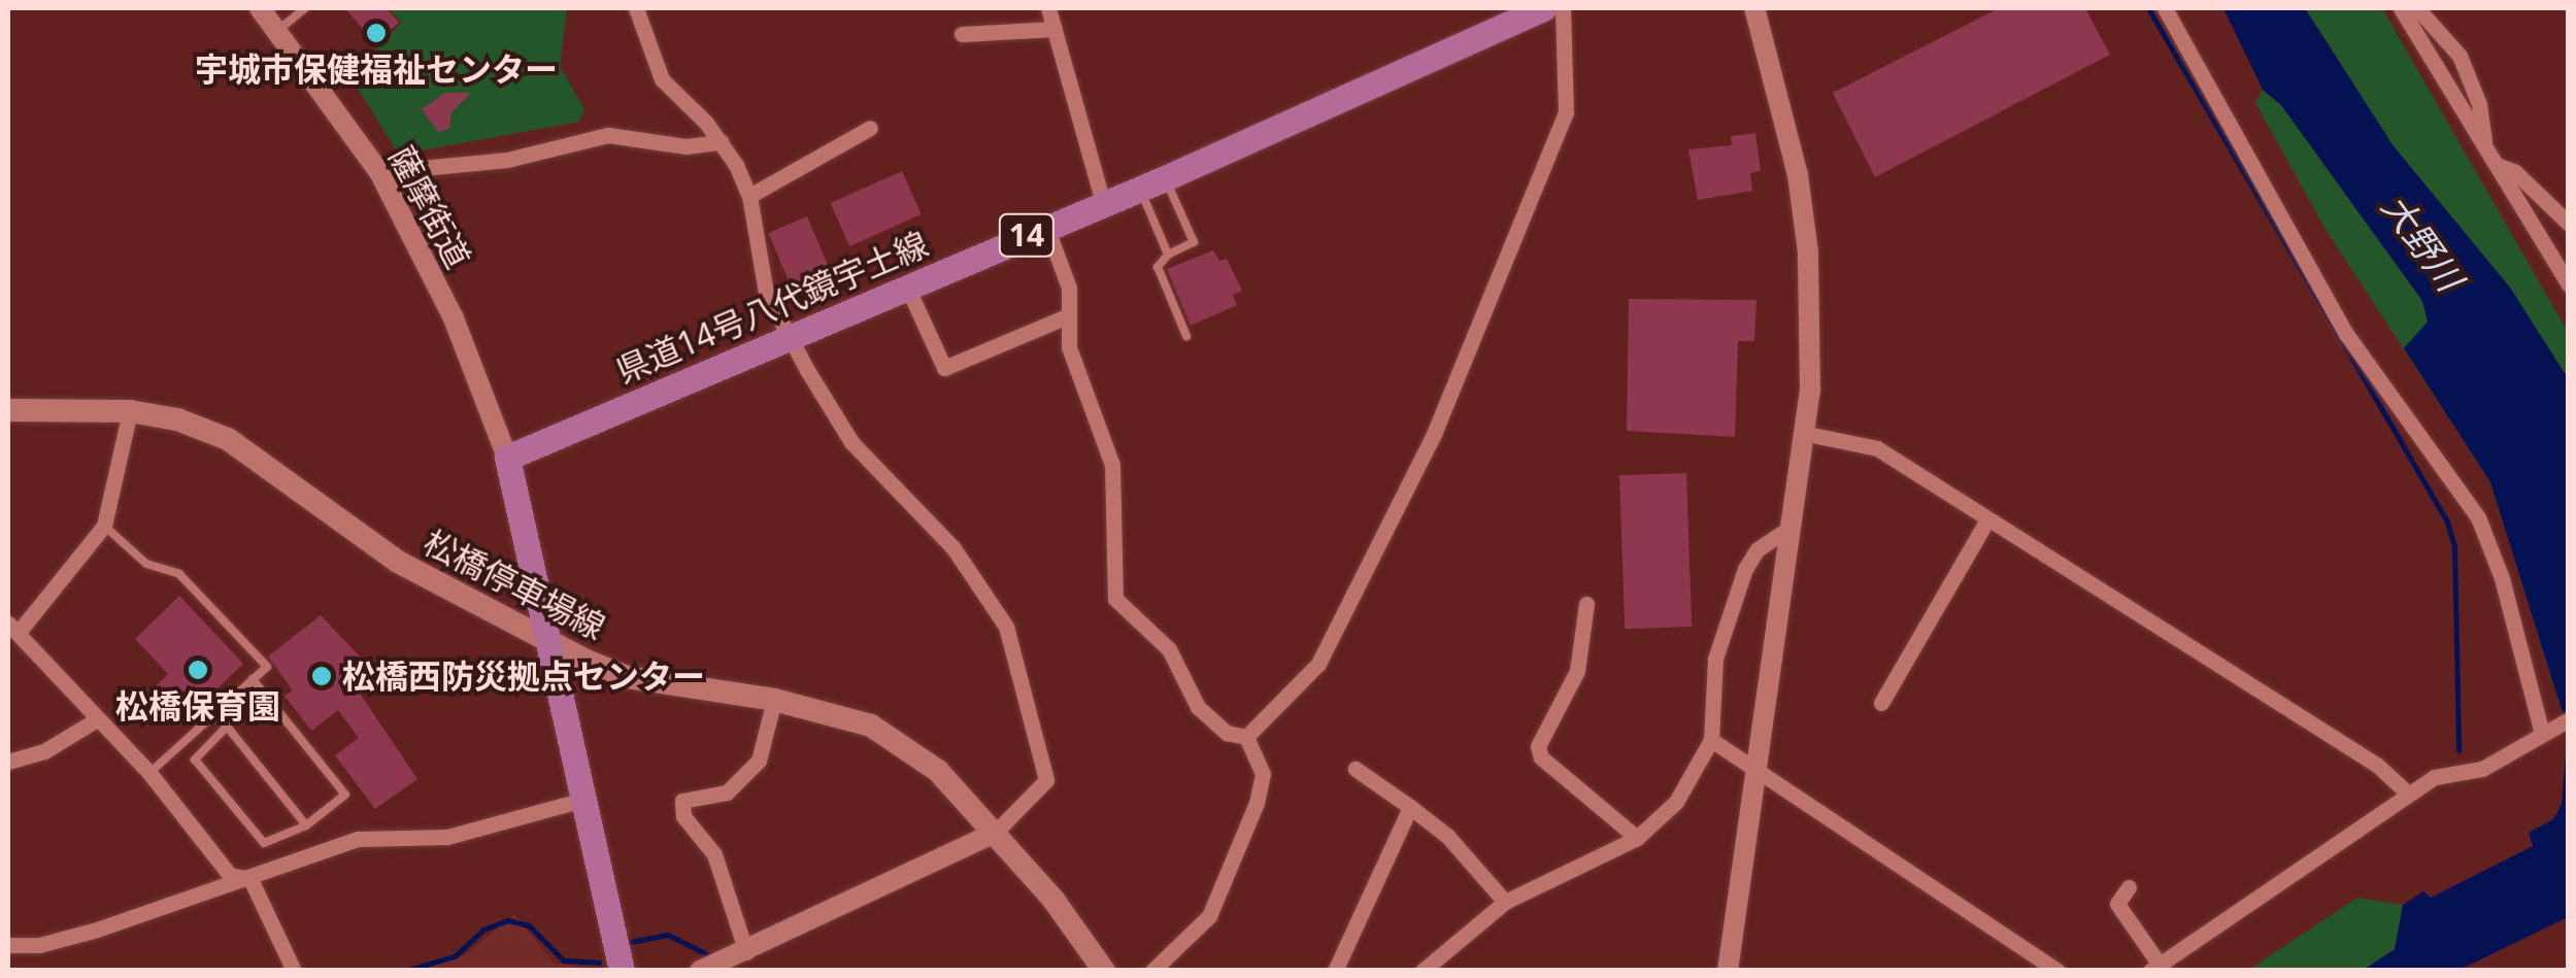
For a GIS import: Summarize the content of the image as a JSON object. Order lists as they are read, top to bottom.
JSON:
{
  "streets": {
    "main road": ["14", "県道14号八代鏡宇土線", "松橋停車場線"],
    "street": ["薩摩街道"]
  },
  "crossings": [
    ["薩摩街道", "県道14号八代鏡宇土線"]
  ],
  "water": ["大野川"],
  "places": ["宇城市保健福祉センター", "松橋保育園", "松橋西防災拠点センター"]
}
